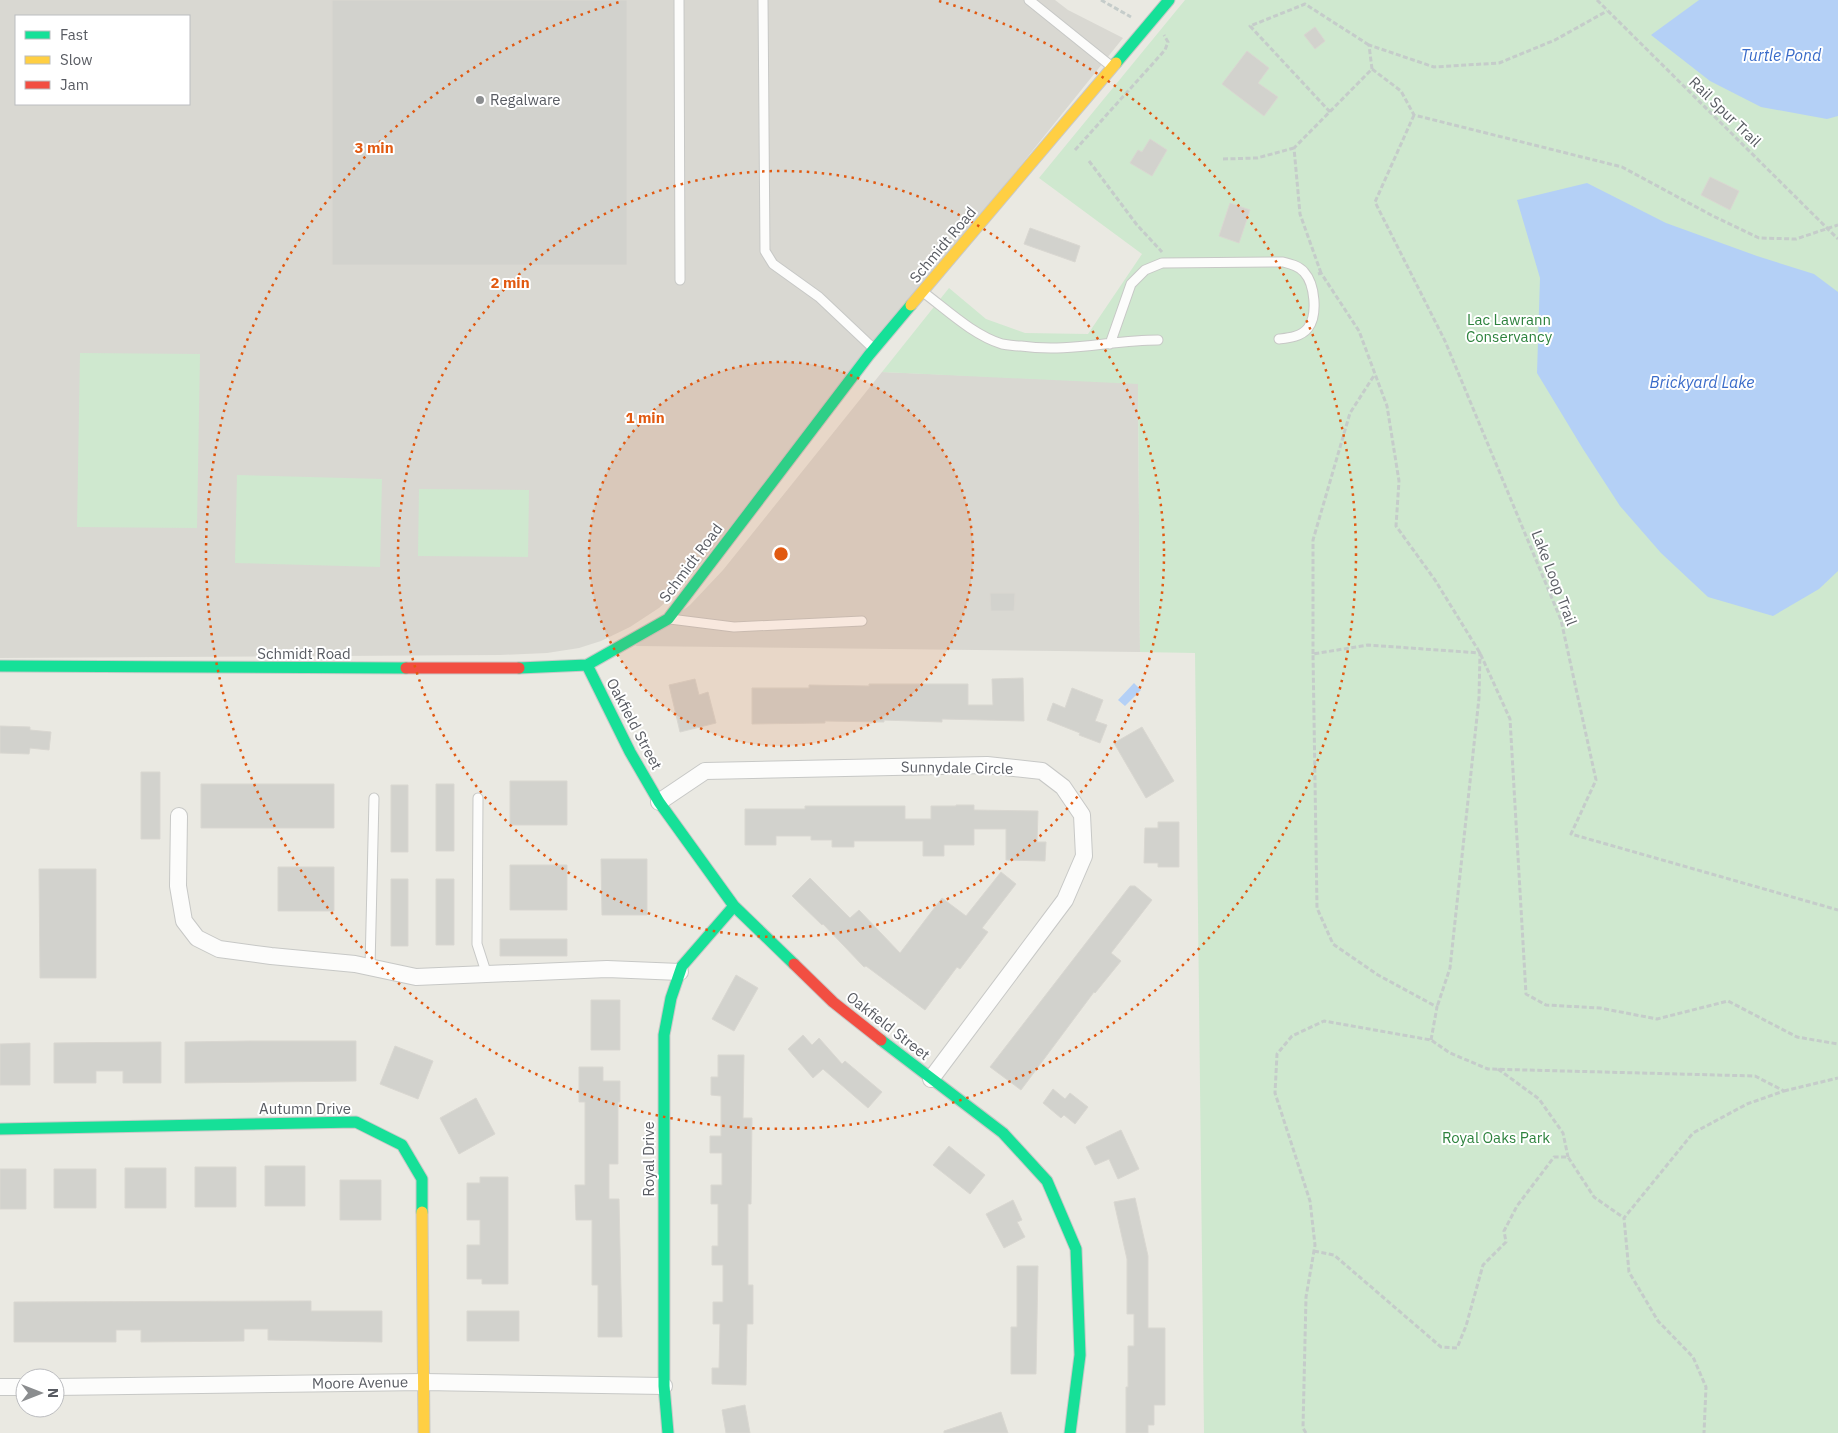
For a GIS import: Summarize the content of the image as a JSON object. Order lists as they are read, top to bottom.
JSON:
{
  "streets": {
    "street": [
      "Schmidt Road",
      "Oakfield Street",
      "Sunnydale Circle",
      "Autumn Drive",
      "Royal Drive",
      "Moore Avenue"
    ],
    "path": ["Rail Spur Trail", "Lake Loop Trail"]
  },
  "crossings": [
    ["Schmidt Road", "Oakfield Street"],
    ["Oakfield Street", "Sunnydale Circle"],
    ["Oakfield Street", "Royal Drive"],
    ["Autumn Drive", "Moore Avenue"],
    ["Royal Drive", "Moore Avenue"]
  ],
  "water": ["Turtle Pond", "Brickyard Lake"],
  "parks": ["Lac Lawrann Conservancy", "Royal Oaks Park"],
  "places": ["Regalware"],
  "legend": ["Fast", "Slow", "Jam"],
  "north": "right",
  "rings": ["3 min", "2 min", "1 min"]
}
